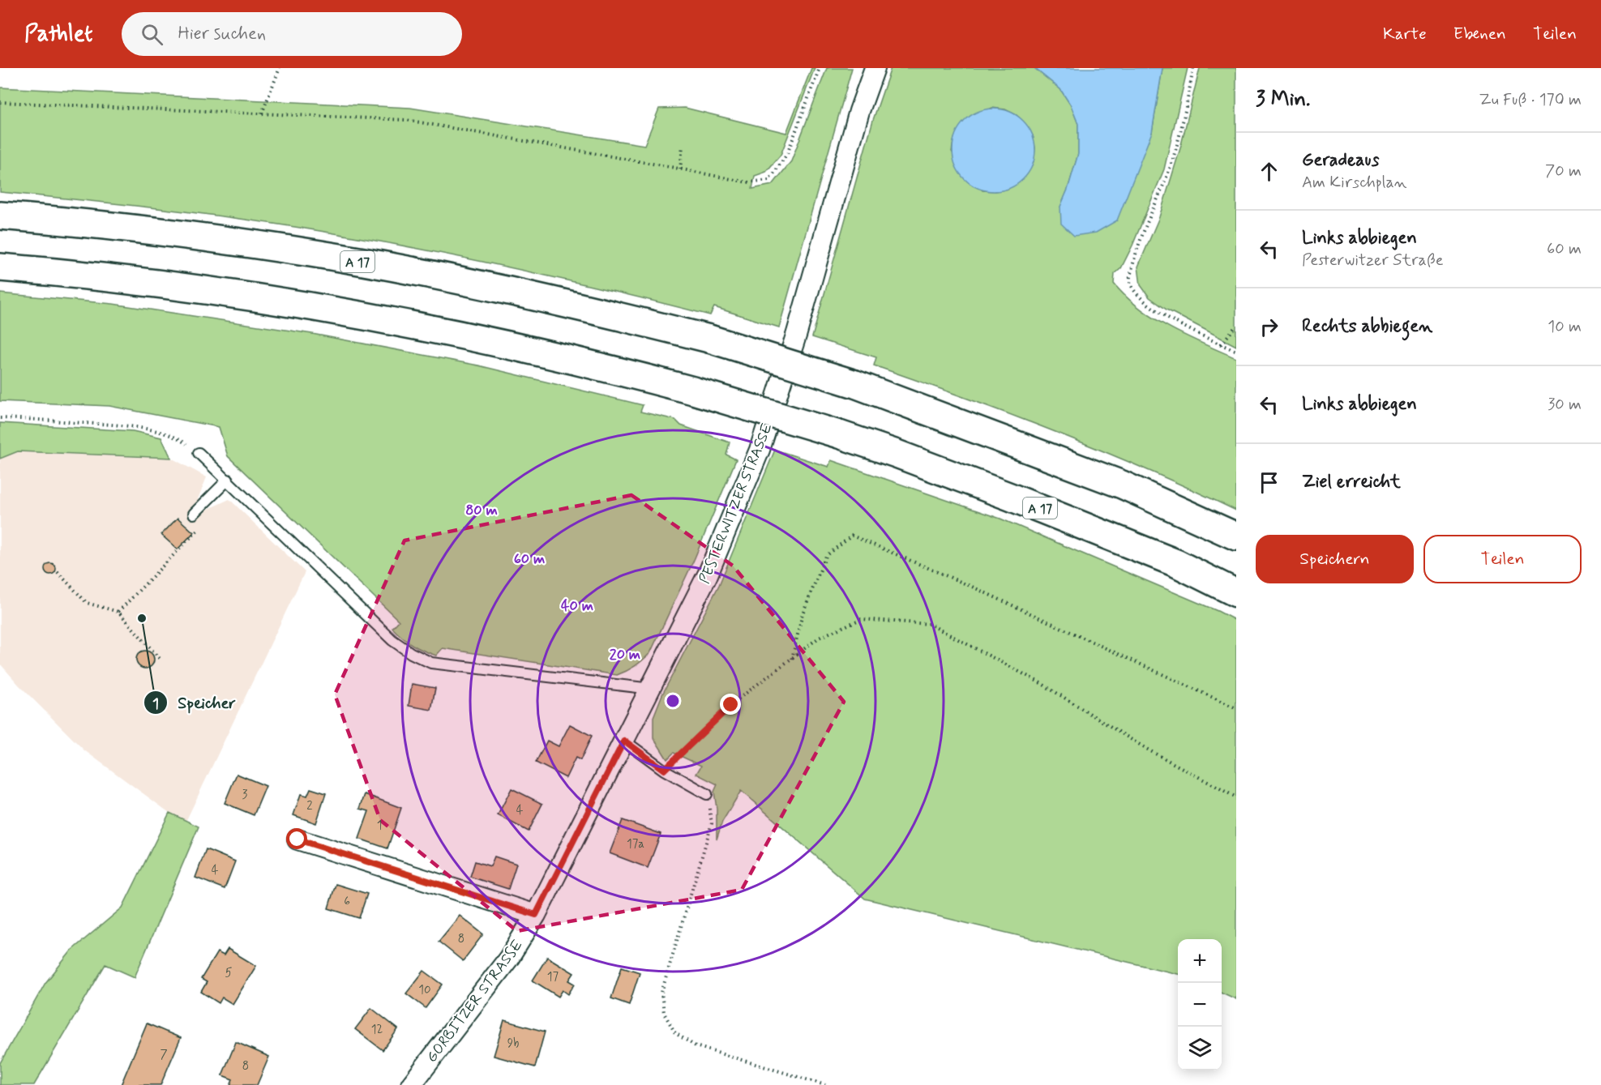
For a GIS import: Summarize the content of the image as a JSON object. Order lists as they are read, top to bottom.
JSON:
{
  "streets": {
    "highway": ["A 17"],
    "street": ["PESTERWITZER STRASSE", "GORBITZER STRASSE"]
  },
  "crossings": [
    ["PESTERWITZER STRASSE", "GORBITZER STRASSE"]
  ],
  "places": ["Speicher"],
  "house_numbers": [
    "3",
    "2",
    "4",
    "1",
    "17a",
    "4",
    "6",
    "8",
    "5",
    "17",
    "10",
    "12",
    "9b",
    "7",
    "8"
  ],
  "page": {
    "header": "Pathlet",
    "search": "Hier suchen",
    "nav": ["Karte", "Ebenen", "Teilen"],
    "heading": ["3 Min.", "Zu Fuß · 170 m"],
    "list": [
      ["Geradeaus", "Am Kirschplan", "70 m"],
      ["Links abbiegen", "Pesterwitzer Straße", "60 m"],
      ["Rechts abbiegen", "10 m"],
      ["Links abbiegen", "30 m"],
      "Ziel erreicht"
    ],
    "buttons": ["Speichern", "Teilen"],
    "map_buttons": ["+", "−"]
  },
  "rings": [
    "80 m",
    "60 m",
    "40 m",
    "20 m"
  ]
}
